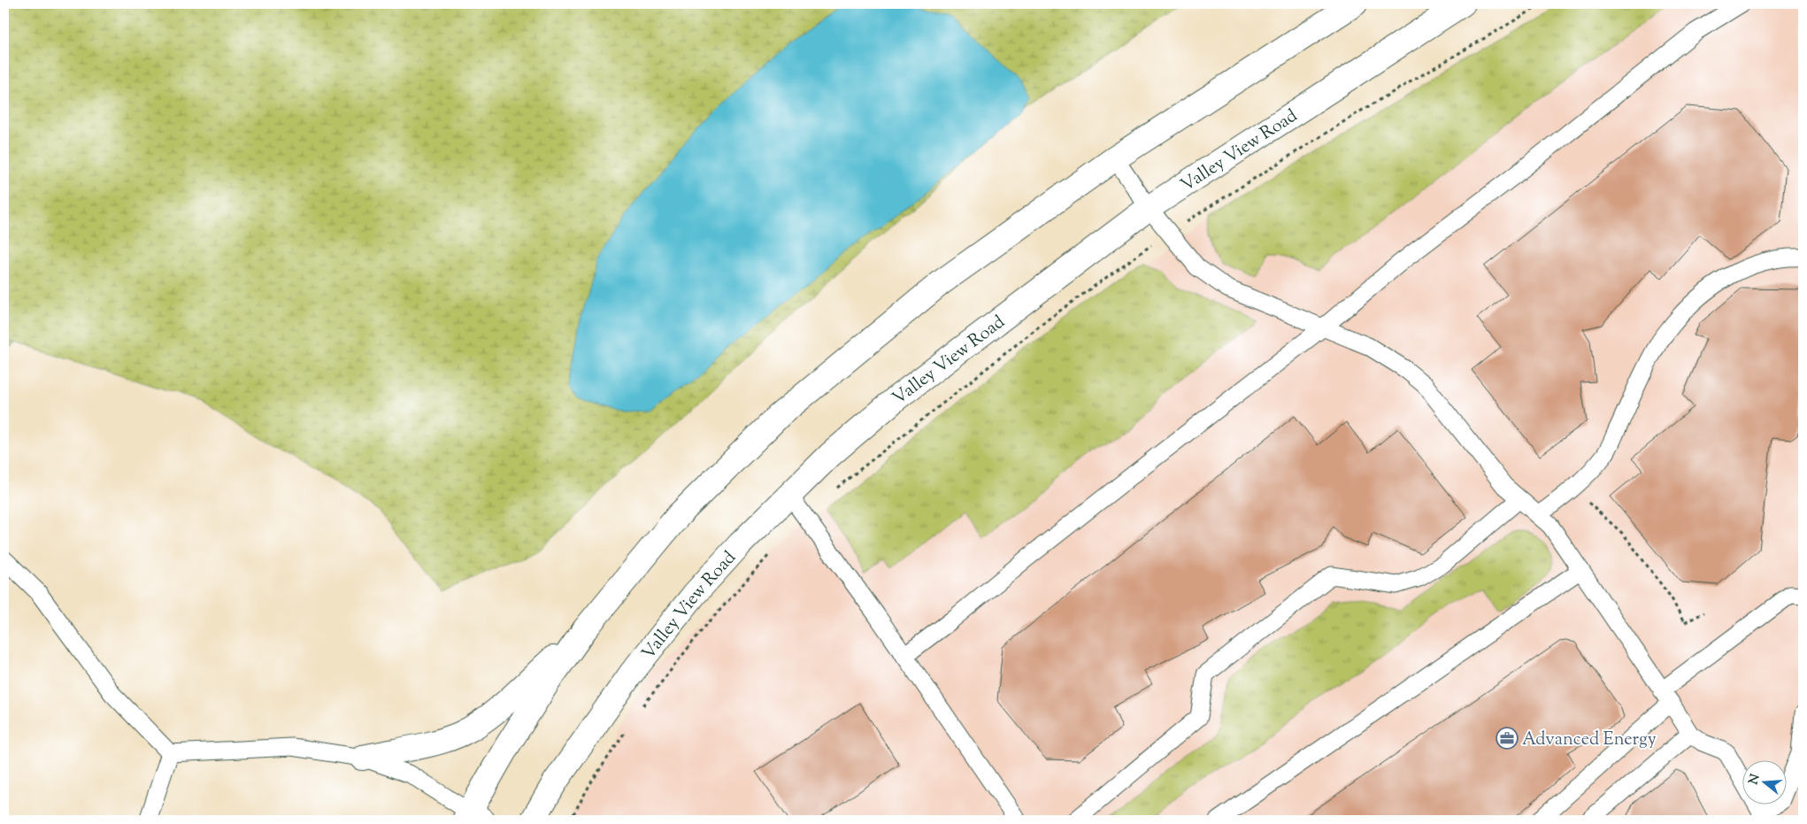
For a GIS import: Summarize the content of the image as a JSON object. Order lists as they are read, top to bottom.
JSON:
{
  "streets": {
    "main road": ["Valley View Road"]
  },
  "places": {
    "office": ["Advanced Energy"]
  },
  "north": "left"
}
